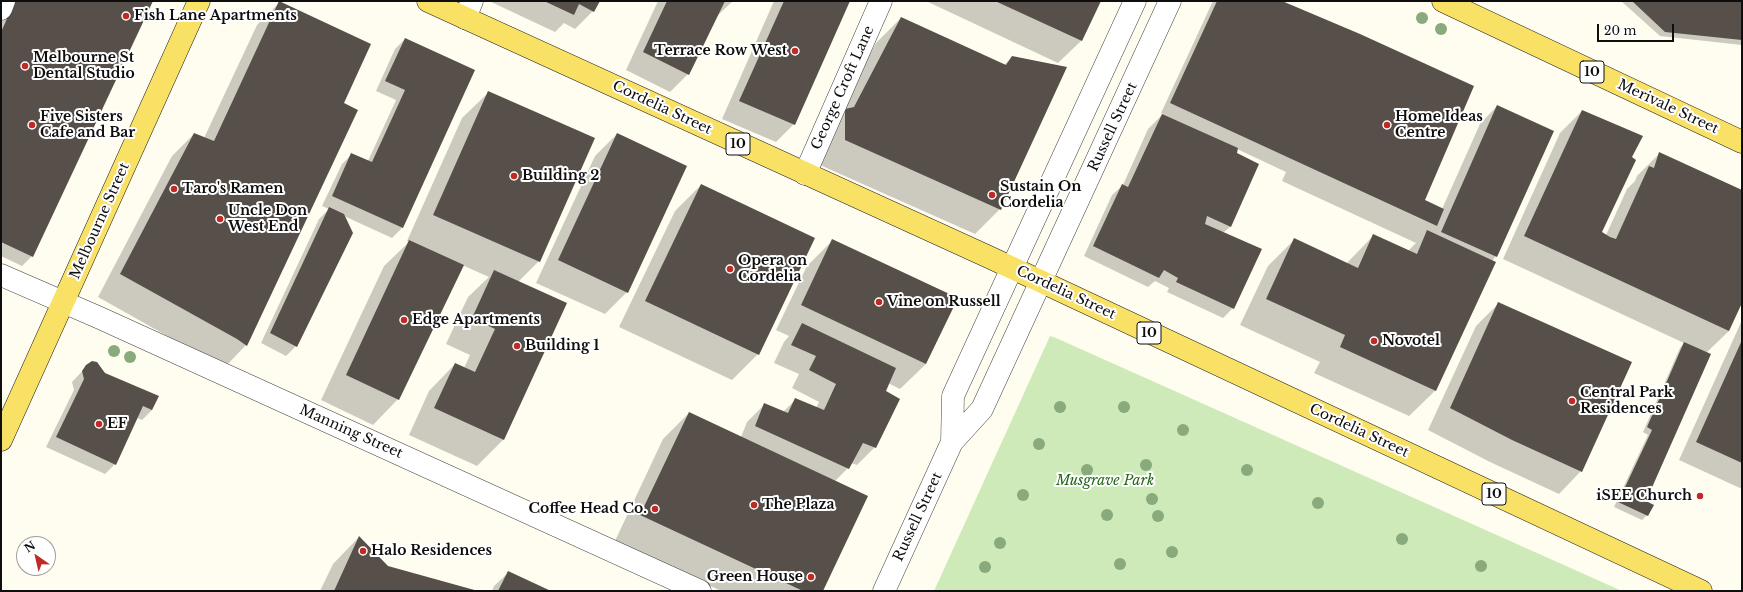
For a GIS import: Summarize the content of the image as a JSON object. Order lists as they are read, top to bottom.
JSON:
{
  "streets": {
    "main road": [
      "10",
      "Merivale Street",
      "Cordelia Street",
      "Melbourne Street"
    ],
    "street": ["George Croft Lane", "Russell Street", "Manning Street"]
  },
  "crossings": [
    ["George Croft Lane", "Cordelia Street"],
    ["Cordelia Street", "Russell Street"],
    ["Melbourne Street", "Manning Street"]
  ],
  "parks": ["Musgrave Park"],
  "places": [
    "Fish Lane Apartments",
    "Terrace Row West",
    "Melbourne St Dental Studio",
    "Five Sisters Cafe and Bar",
    "Home Ideas Centre",
    "Building 2",
    "Taro's Ramen",
    "Sustain On Cordelia",
    "Uncle Don West End",
    "Opera on Cordelia",
    "Vine on Russell",
    "Edge Apartments",
    "Novotel",
    "Building 1",
    "Central Park Residences",
    "EF",
    "iSEE Church",
    "The Plaza",
    "Coffee Head Co.",
    "Halo Residences",
    "Green House"
  ],
  "scale_bar": "20 m",
  "north": "top left"
}
